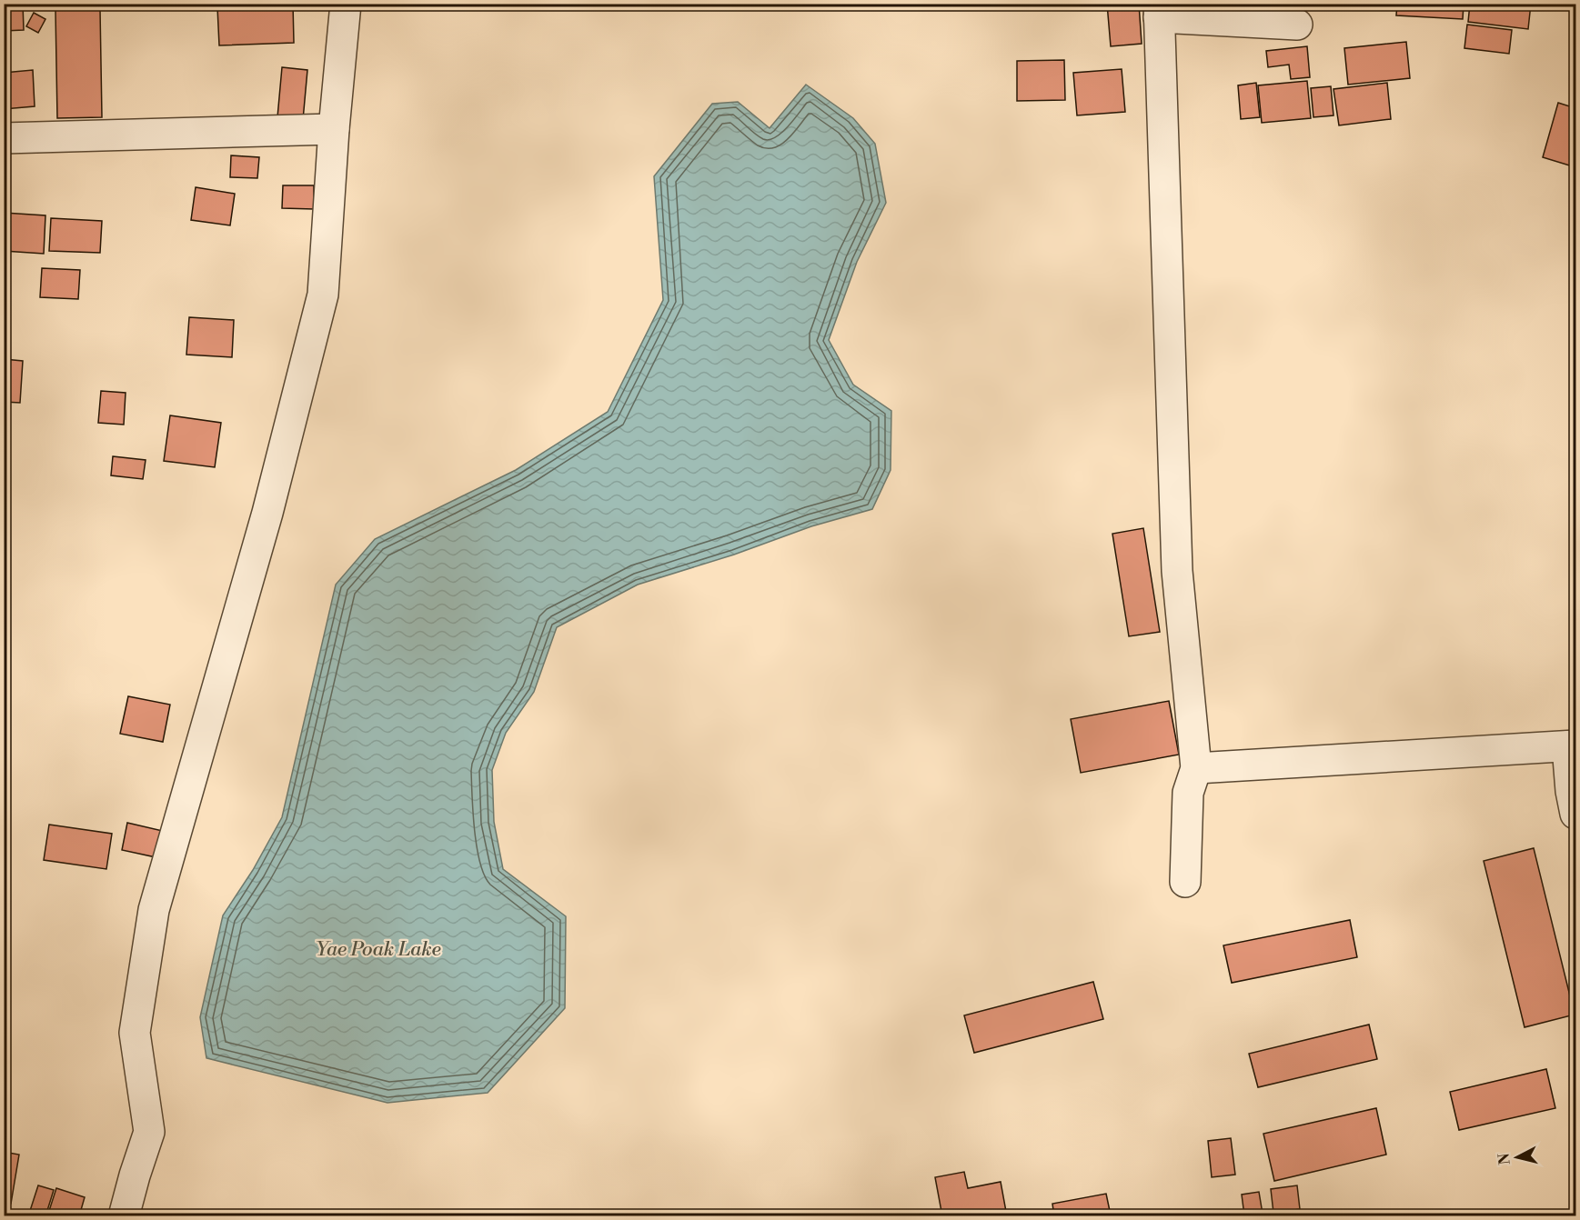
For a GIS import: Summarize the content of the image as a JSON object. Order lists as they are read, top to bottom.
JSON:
{
  "water": ["Yae Poak Lake"],
  "north": "left"
}
